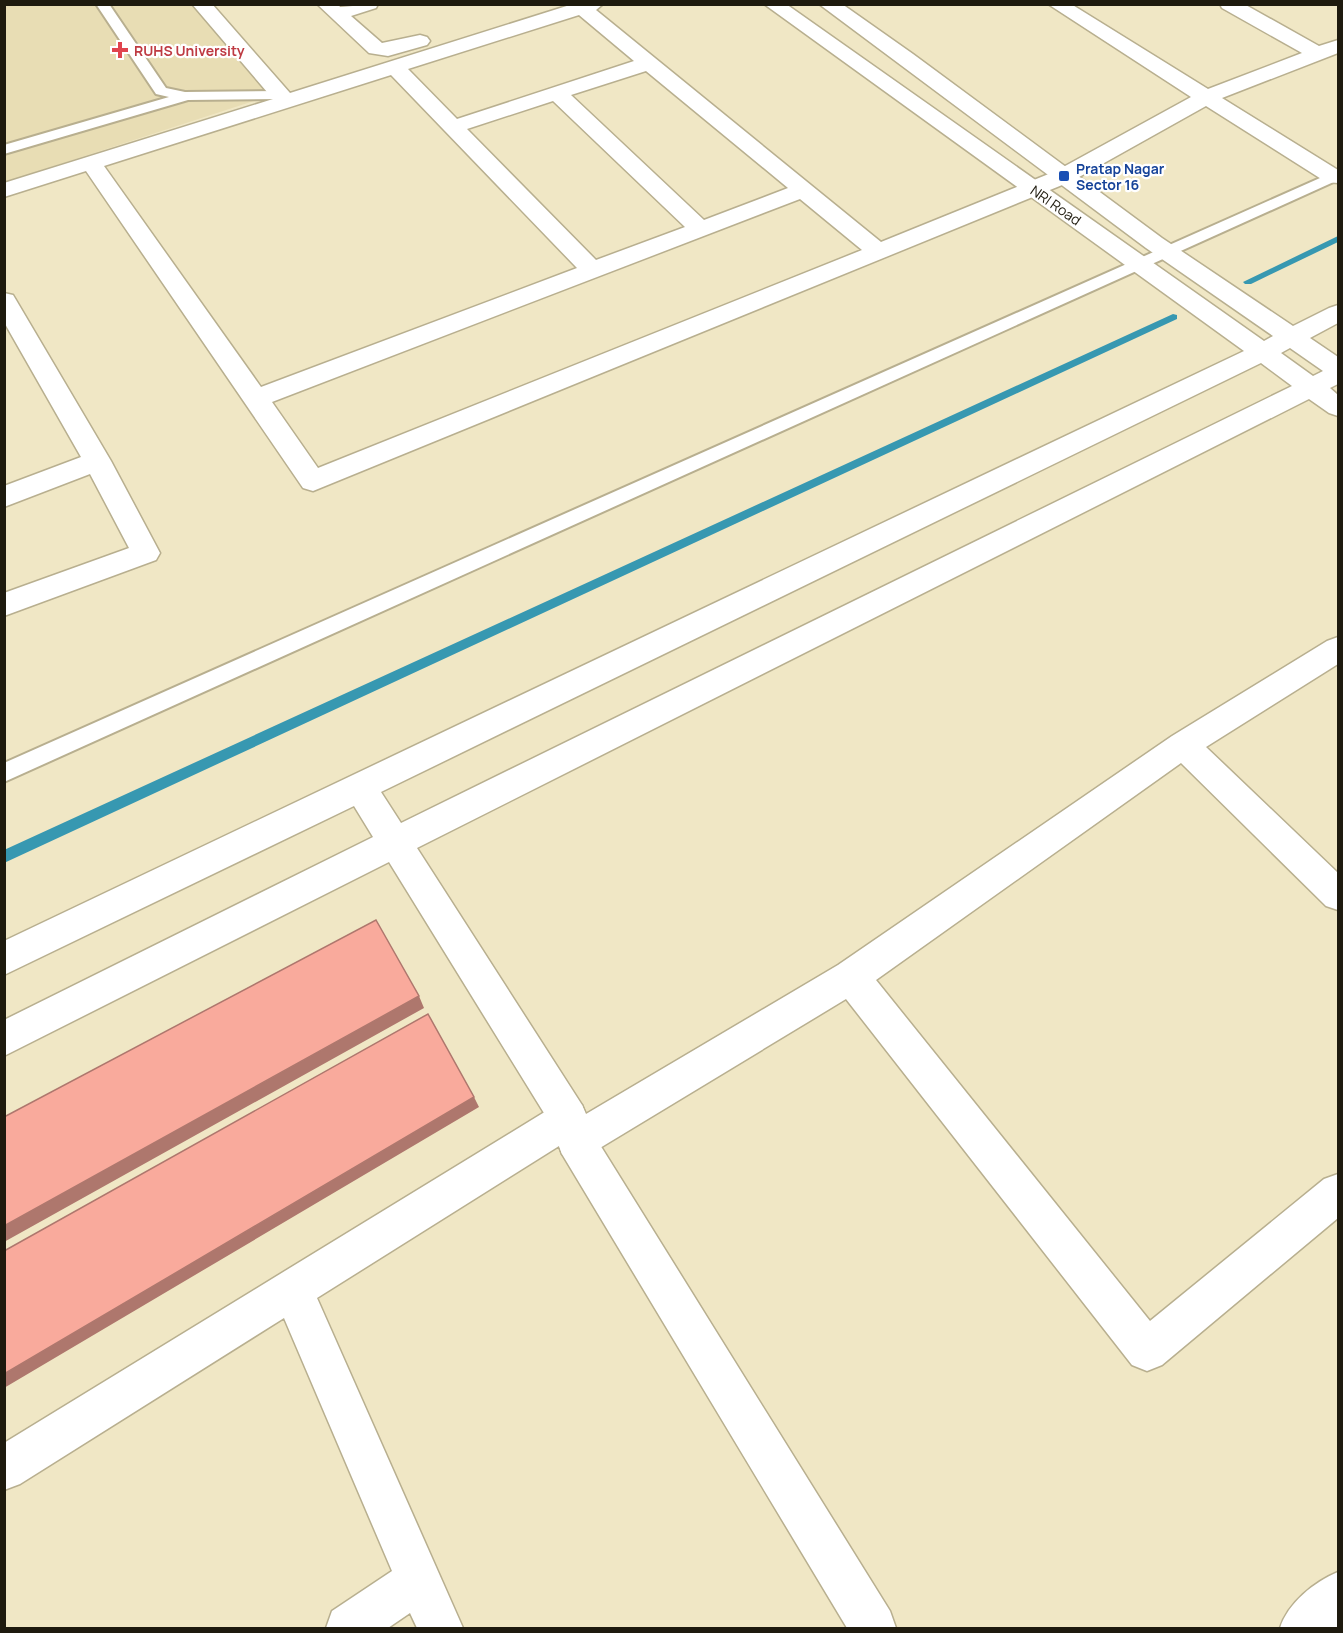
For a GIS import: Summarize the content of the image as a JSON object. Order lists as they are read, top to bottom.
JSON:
{
  "streets": {
    "street": ["NRI Road"]
  },
  "places": {
    "health": ["RUHS University"],
    "transit": ["Pratap Nagar Sector 16"]
  }
}
